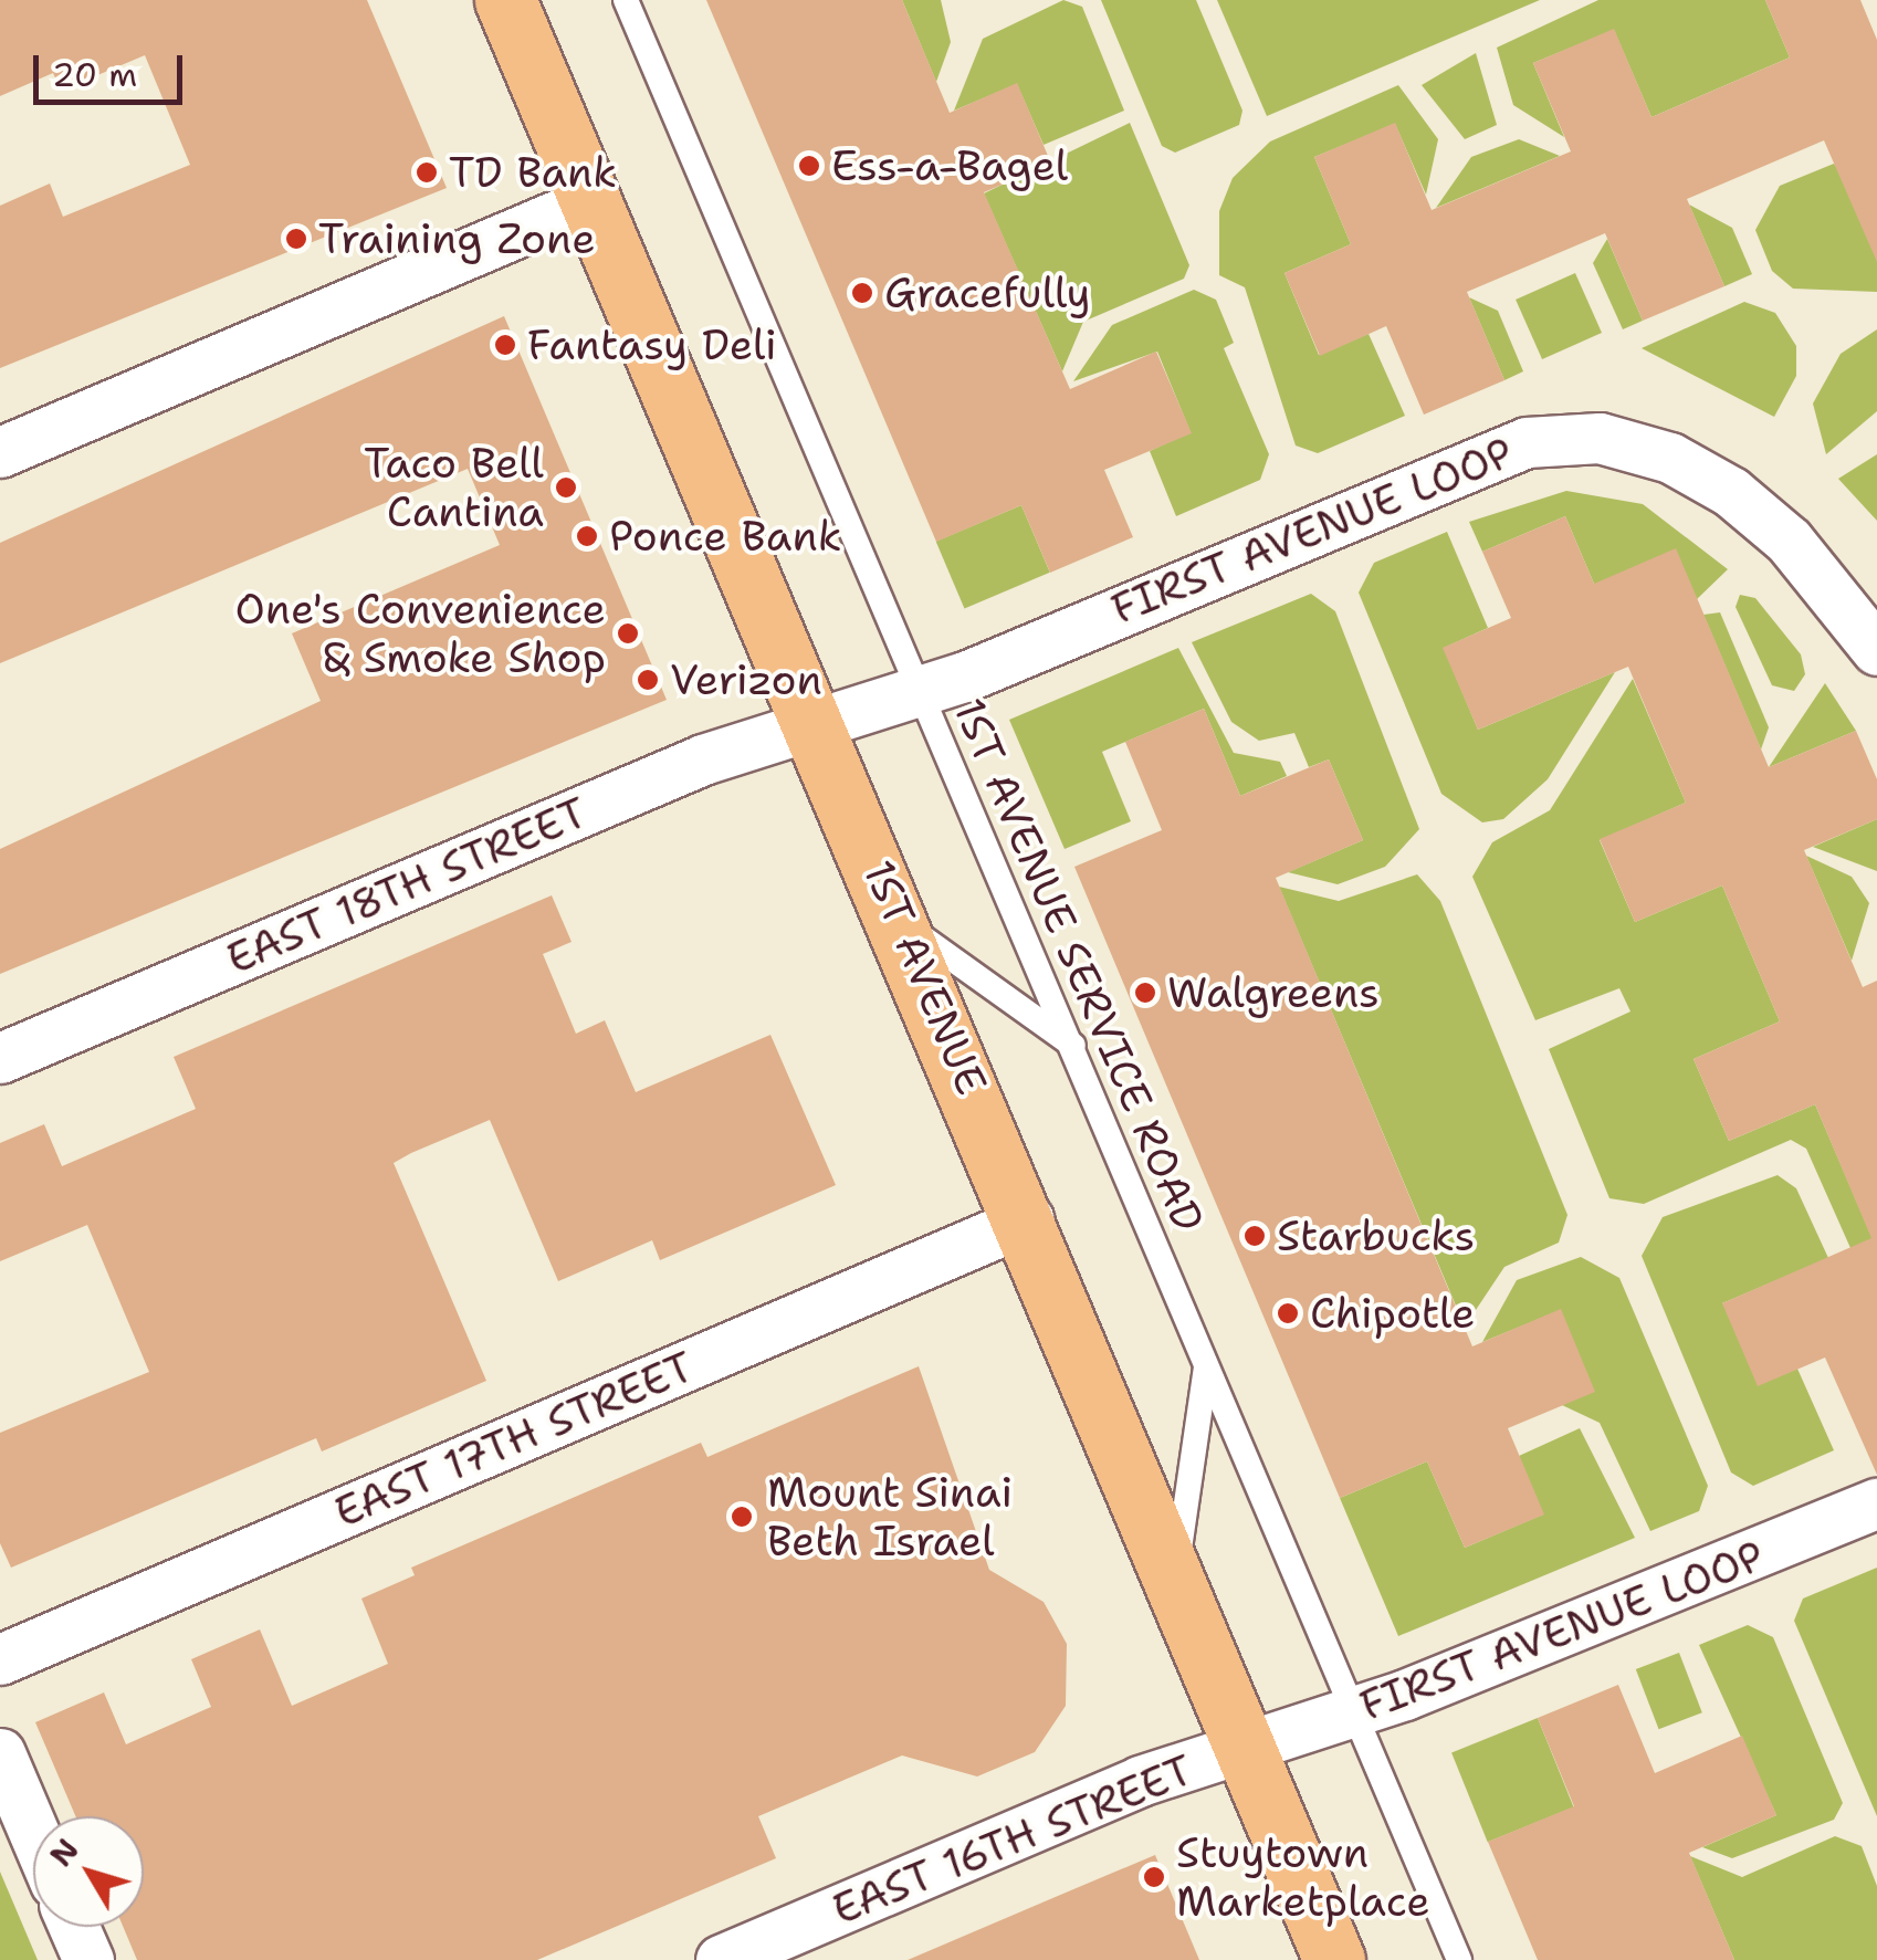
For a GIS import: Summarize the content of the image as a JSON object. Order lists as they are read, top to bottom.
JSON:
{
  "streets": {
    "main road": ["1ST AVENUE"],
    "street": [
      "FIRST AVENUE LOOP",
      "EAST 18TH STREET",
      "EAST 17TH STREET",
      "EAST 16TH STREET"
    ],
    "lane": ["1ST AVENUE SERVICE ROAD"]
  },
  "crossings": [
    ["FIRST AVENUE LOOP", "EAST 18TH STREET"],
    ["FIRST AVENUE LOOP", "1ST AVENUE SERVICE ROAD"],
    ["FIRST AVENUE LOOP", "1ST AVENUE"],
    ["FIRST AVENUE LOOP", "EAST 16TH STREET"],
    ["EAST 18TH STREET", "1ST AVENUE"],
    ["1ST AVENUE", "EAST 17TH STREET"],
    ["1ST AVENUE", "EAST 16TH STREET"]
  ],
  "places": [
    "Ess-a-Bagel",
    "TD Bank",
    "Training Zone",
    "Gracefully",
    "Fantasy Deli",
    "Taco Bell Cantina",
    "Ponce Bank",
    "One's Convenience & Smoke Shop",
    "Verizon",
    "Walgreens",
    "Starbucks",
    "Chipotle",
    "Mount Sinai Beth Israel",
    "Stuytown Marketplace"
  ],
  "scale_bar": "20 m",
  "north": "top left"
}
